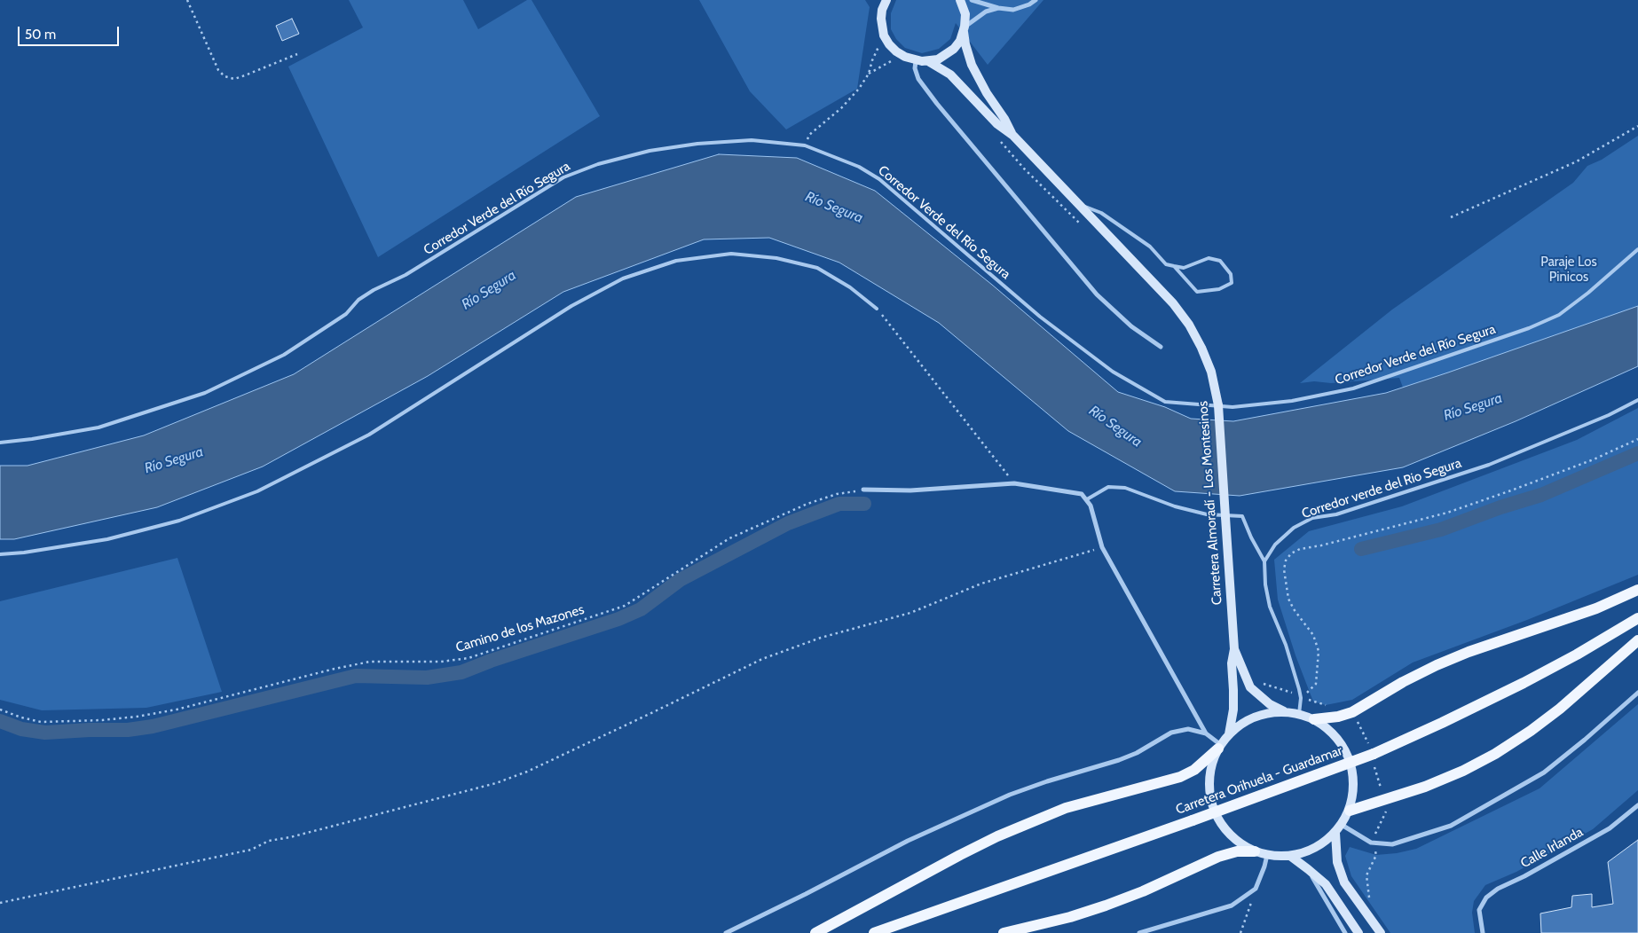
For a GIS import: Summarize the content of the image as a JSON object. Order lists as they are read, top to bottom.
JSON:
{
  "streets": {
    "main road": ["Carretera Almoradí - Los Montesinos", "Carretera Orihuela - Guardamar"],
    "street": ["Calle Irlanda"],
    "lane": ["Corredor Verde del Río Segura", "Corredor verde del Rio Segura"],
    "path": ["Camino de los Mazones"]
  },
  "water": ["Río Segura"],
  "parks": ["Paraje Los Pinicos"],
  "scale_bar": "50 m"
}
